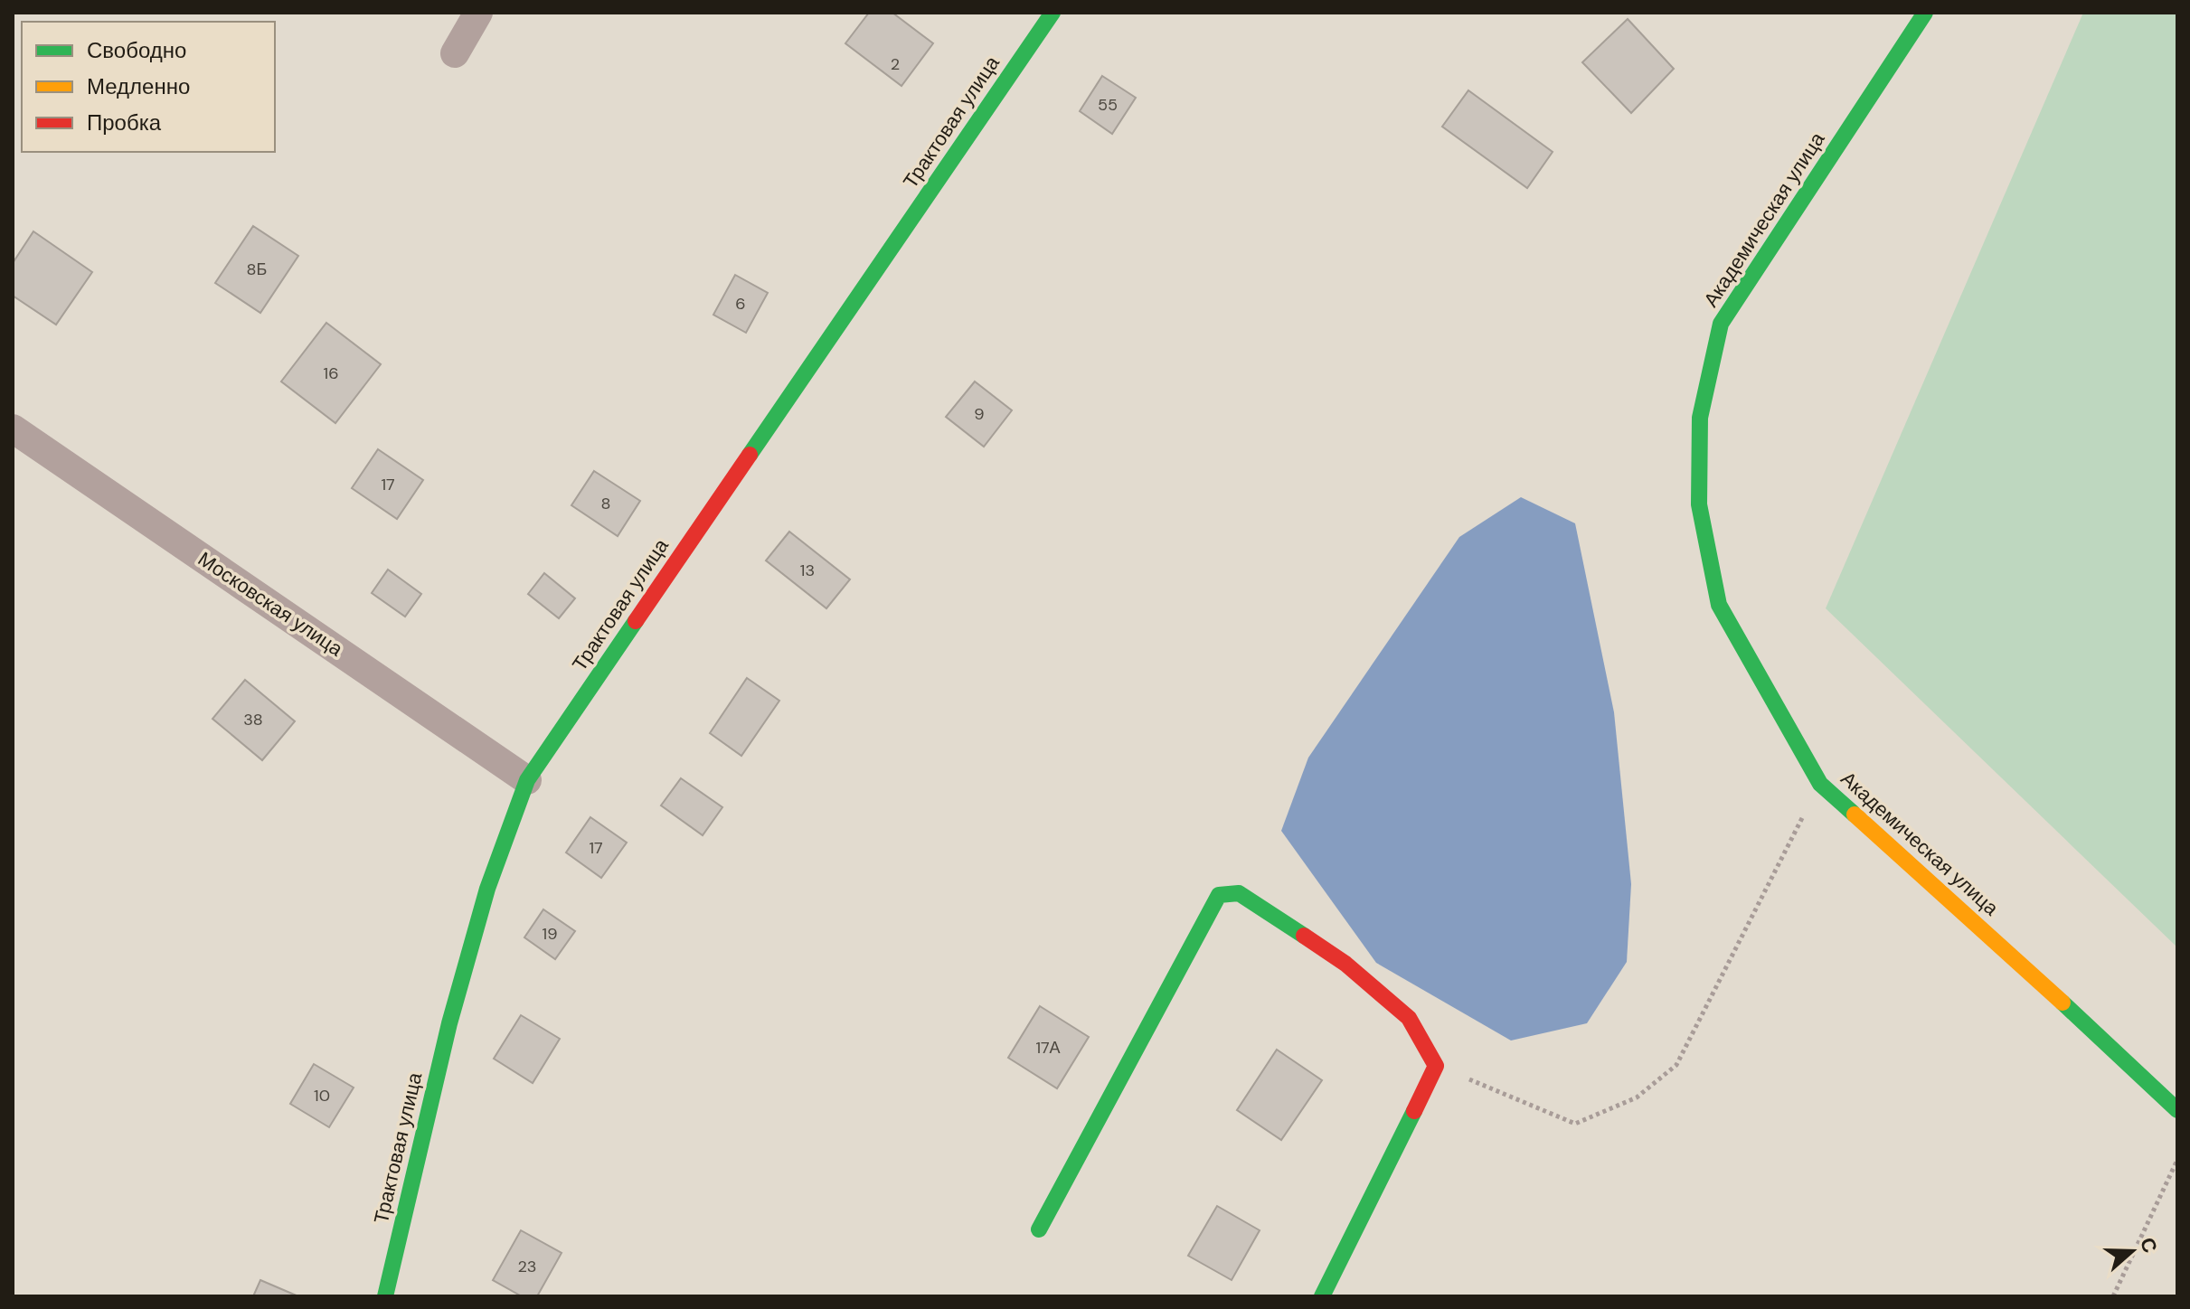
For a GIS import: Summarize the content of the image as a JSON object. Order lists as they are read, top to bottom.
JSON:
{
  "streets": {
    "street": ["Трактовая улица", "Академическая улица", "Московская улица"]
  },
  "crossings": [
    ["Трактовая улица", "Московская улица"]
  ],
  "house_numbers": [
    "2",
    "55",
    "8Б",
    "6",
    "16",
    "9",
    "17",
    "8",
    "13",
    "38",
    "17",
    "19",
    "17А",
    "10",
    "23"
  ],
  "legend": ["Свободно", "Медленно", "Пробка"],
  "north": "right"
}
